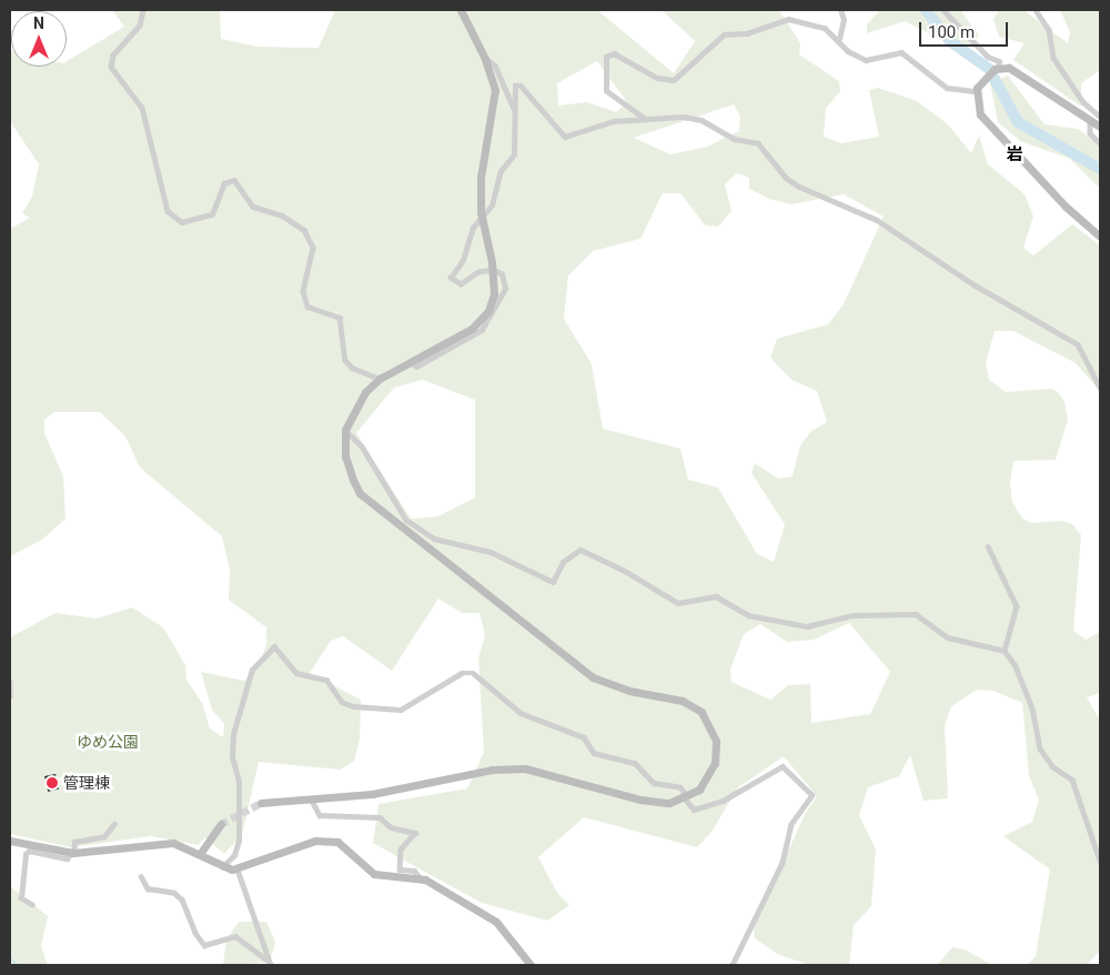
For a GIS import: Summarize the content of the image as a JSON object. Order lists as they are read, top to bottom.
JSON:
{
  "districts": ["岩"],
  "parks": ["ゆめ公園"],
  "places": ["管理棟"],
  "scale_bar": "100 m",
  "north": "top"
}
